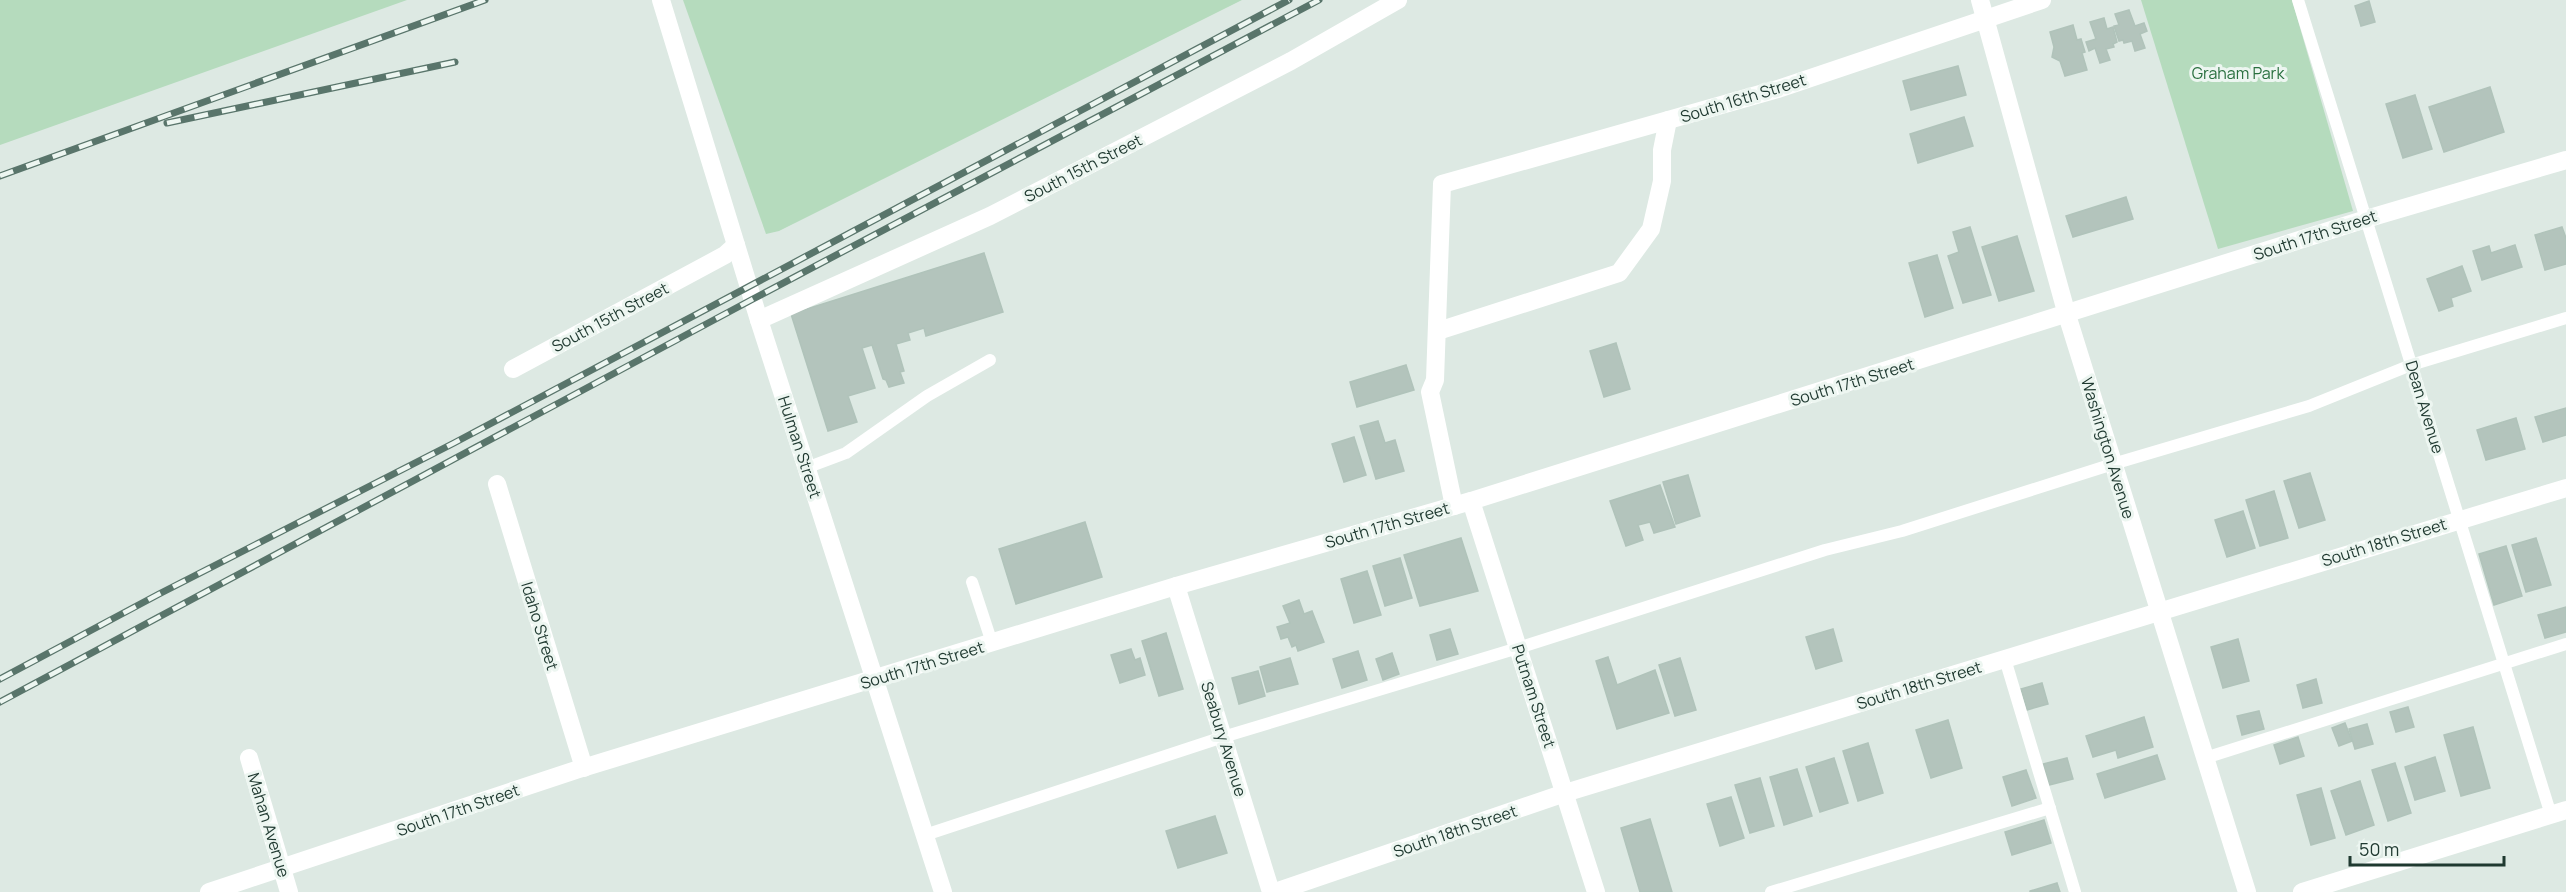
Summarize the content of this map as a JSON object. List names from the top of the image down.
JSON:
{
  "streets": {
    "street": [
      "South 16th Street",
      "South 15th Street",
      "South 17th Street",
      "Hulman Street",
      "Washington Avenue",
      "South 18th Street",
      "Idaho Street",
      "Putnam Street",
      "Seabury Avenue",
      "Mahan Avenue"
    ],
    "lane": ["Dean Avenue"]
  },
  "crossings": [
    ["South 16th Street", "Washington Avenue"],
    ["South 16th Street", "Putnam Street"],
    ["South 15th Street", "Hulman Street"],
    ["South 17th Street", "Dean Avenue"],
    ["South 17th Street", "Hulman Street"],
    ["South 17th Street", "Washington Avenue"],
    ["South 17th Street", "Idaho Street"],
    ["South 17th Street", "Putnam Street"],
    ["South 17th Street", "Seabury Avenue"],
    ["South 17th Street", "Mahan Avenue"],
    ["Dean Avenue", "South 18th Street"],
    ["Washington Avenue", "South 18th Street"],
    ["South 18th Street", "Putnam Street"],
    ["South 18th Street", "Seabury Avenue"]
  ],
  "parks": ["Graham Park"],
  "scale_bar": "50 m"
}
